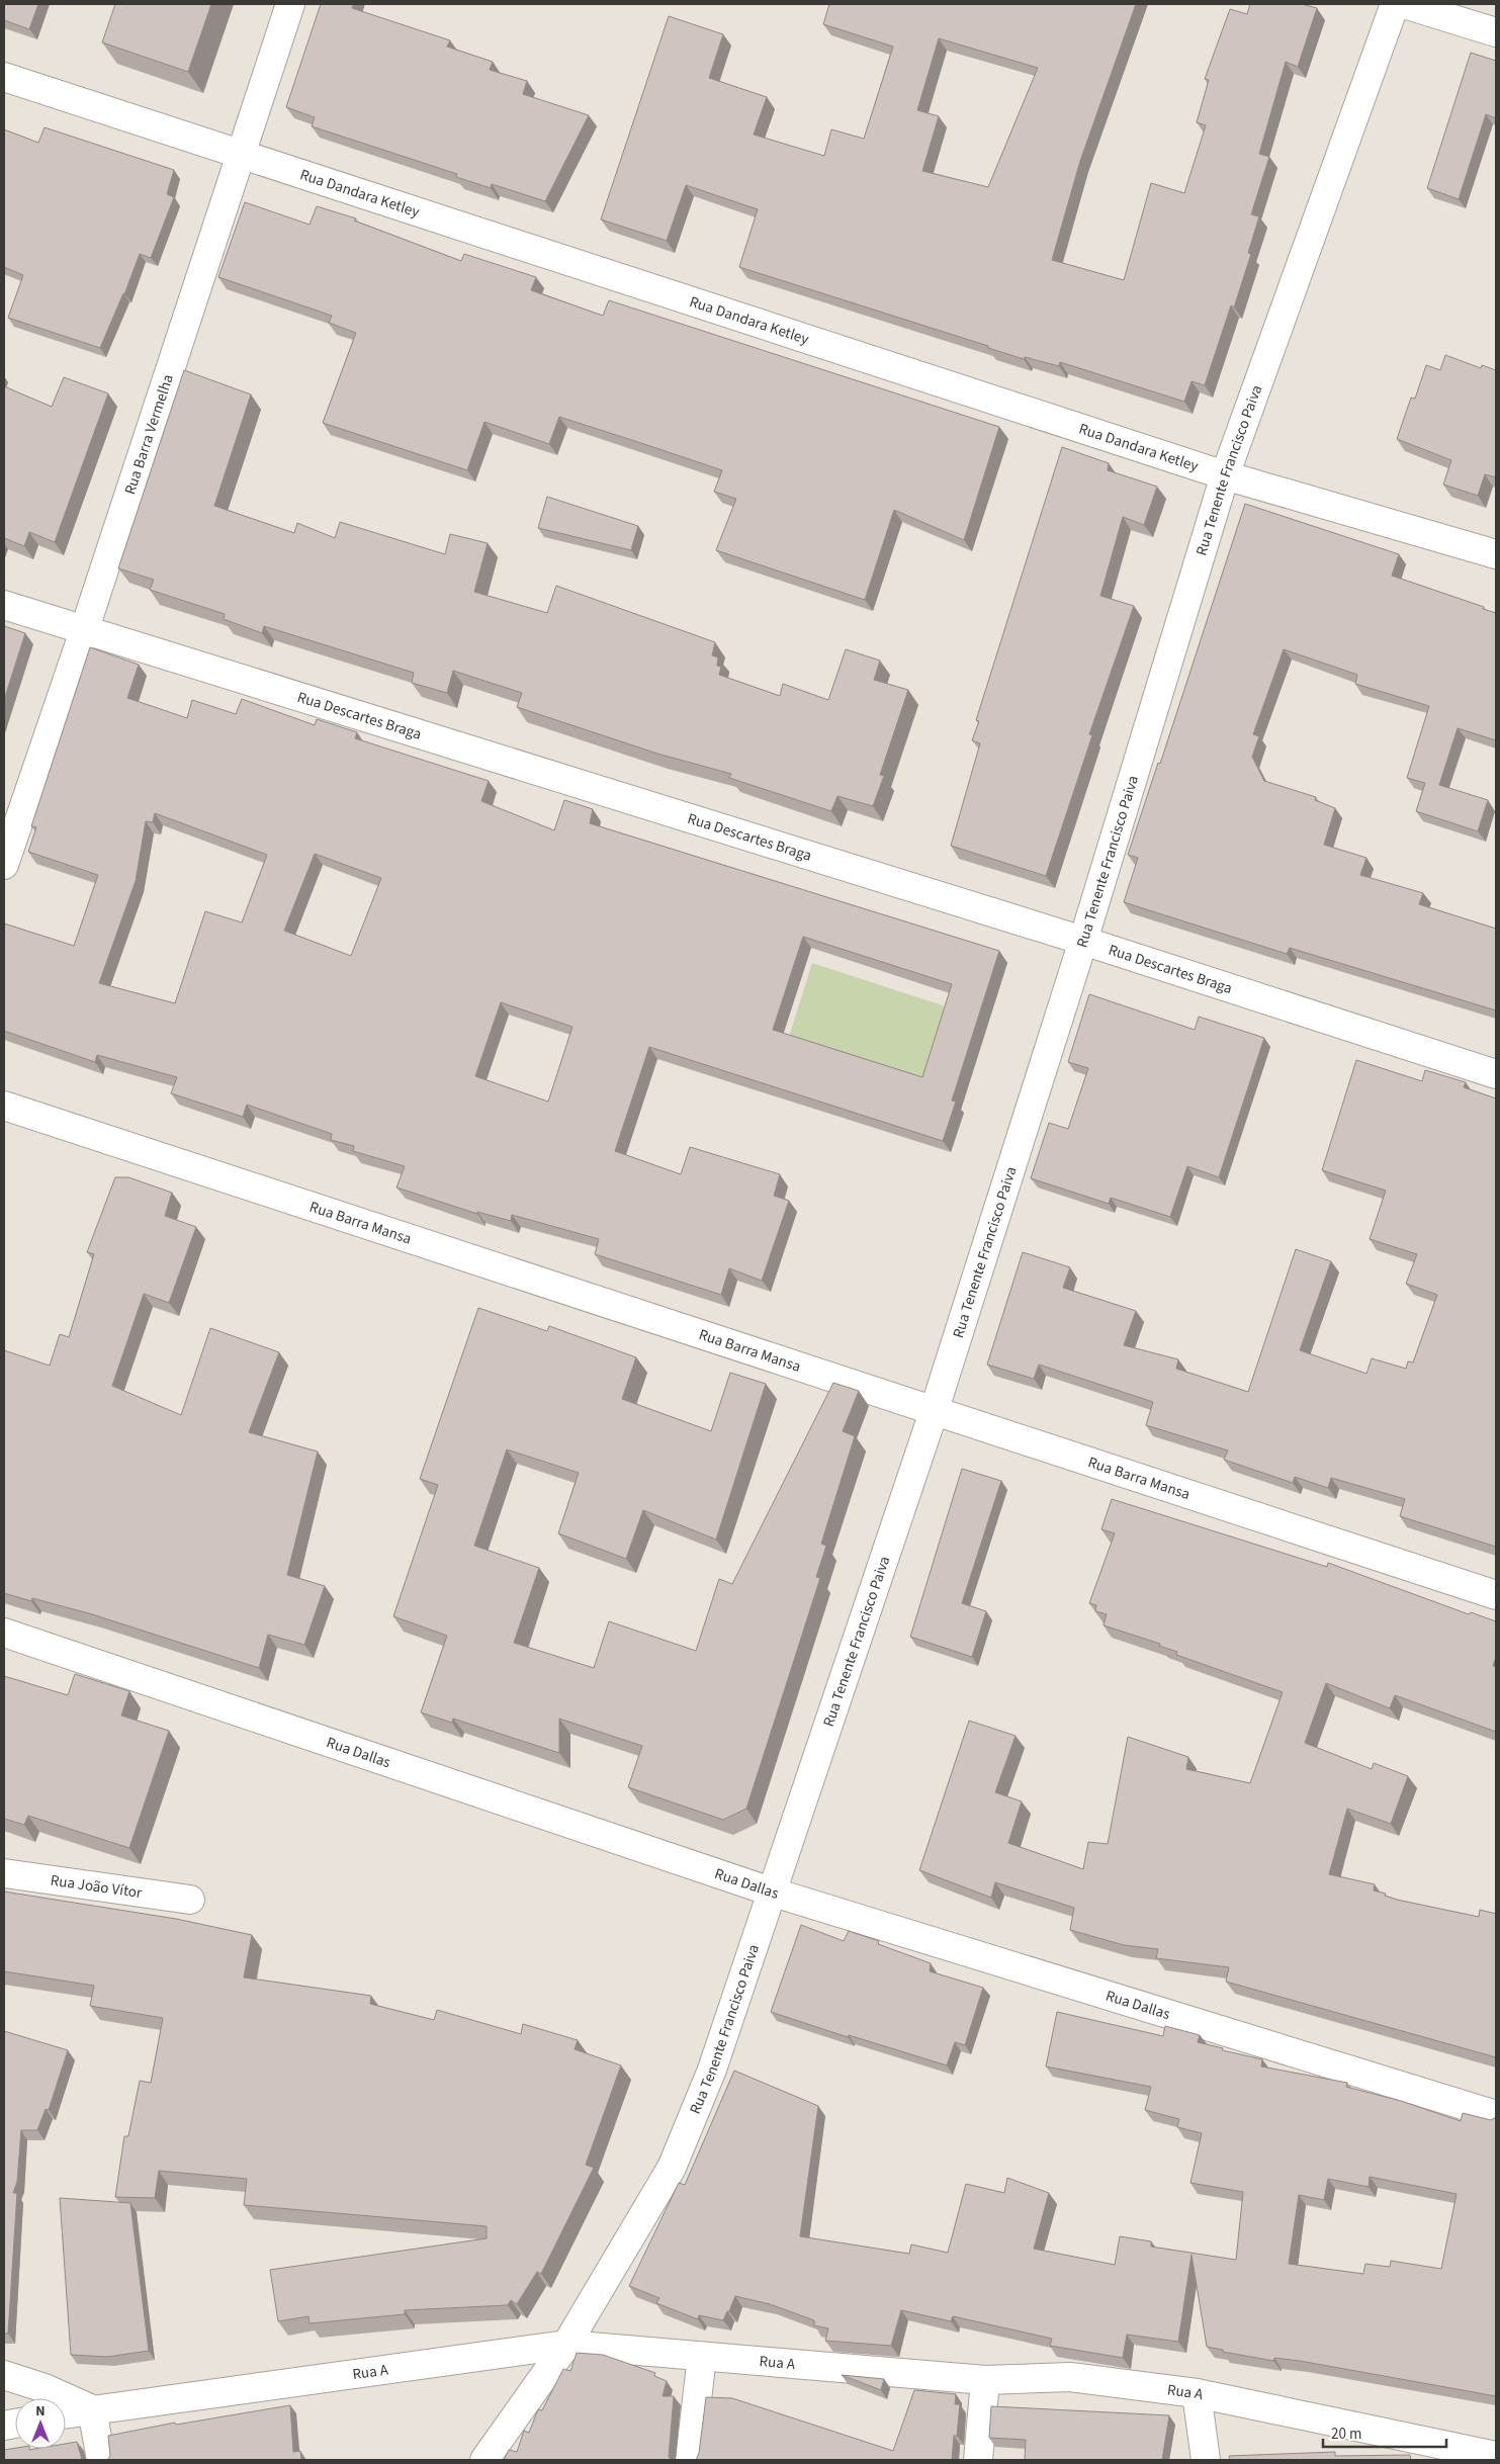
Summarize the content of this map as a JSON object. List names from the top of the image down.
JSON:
{
  "streets": {
    "street": [
      "Rua Dandara Ketley",
      "Rua Barra Vermelha",
      "Rua Tenente Francisco Paiva",
      "Rua Descartes Braga",
      "Rua Barra Mansa",
      "Rua Dallas",
      "Rua João Vítor",
      "Rua A"
    ]
  },
  "crossings": [
    ["Rua Dandara Ketley", "Rua Barra Vermelha"],
    ["Rua Dandara Ketley", "Rua Tenente Francisco Paiva"],
    ["Rua Barra Vermelha", "Rua Descartes Braga"],
    ["Rua Tenente Francisco Paiva", "Rua Descartes Braga"],
    ["Rua Tenente Francisco Paiva", "Rua Barra Mansa"],
    ["Rua Tenente Francisco Paiva", "Rua Dallas"],
    ["Rua Tenente Francisco Paiva", "Rua A"]
  ],
  "scale_bar": "20 m",
  "north": "top"
}
